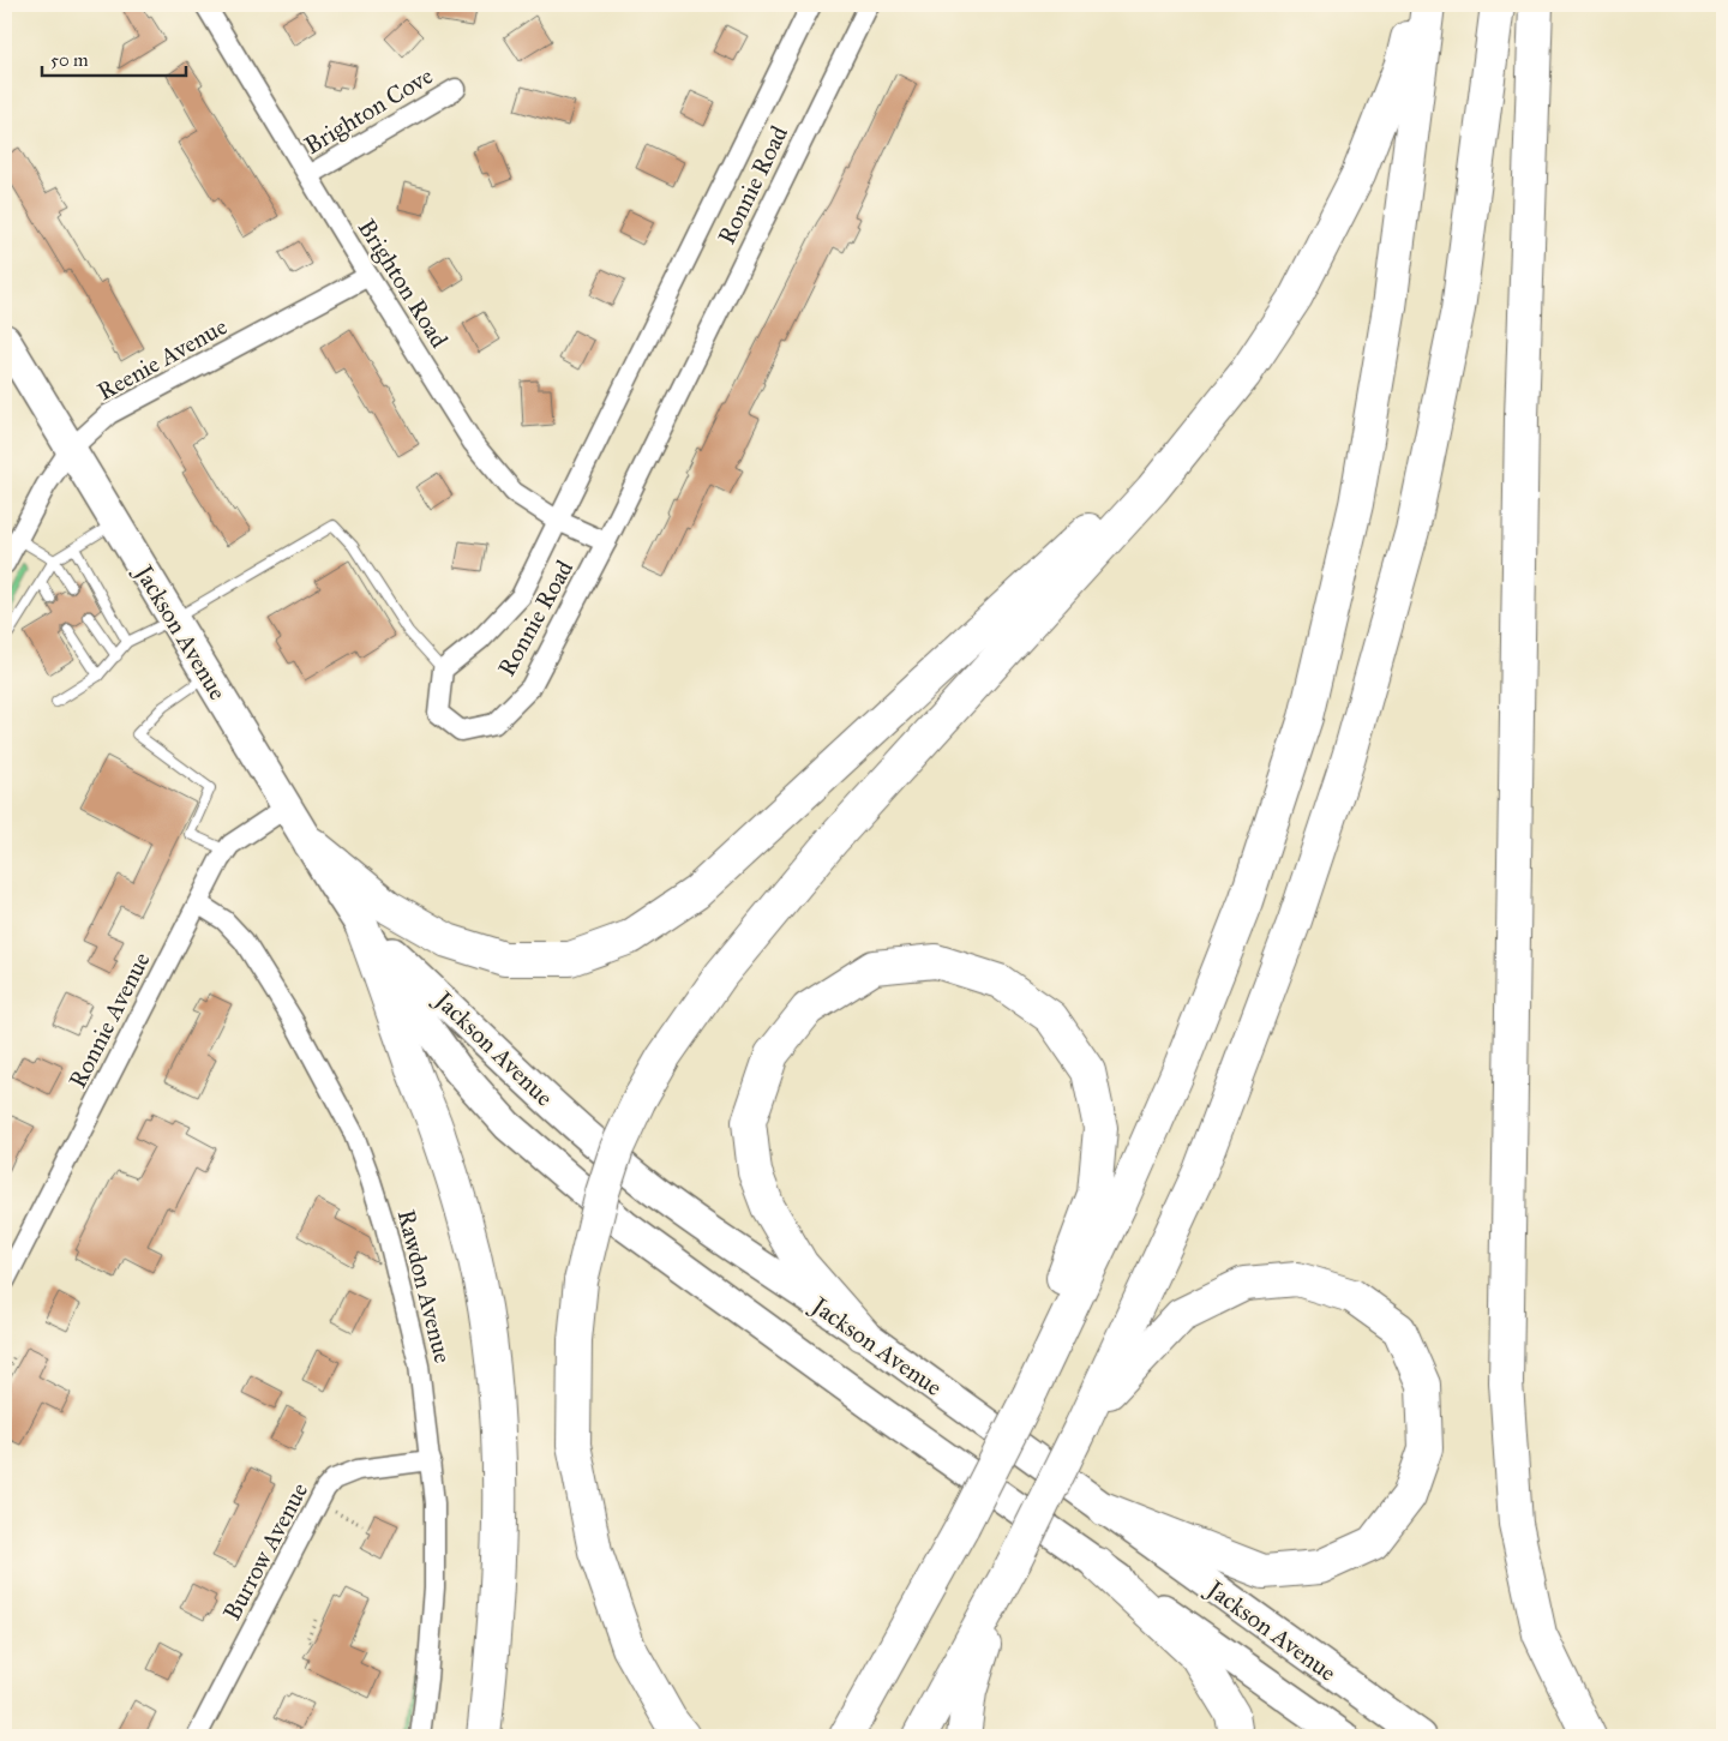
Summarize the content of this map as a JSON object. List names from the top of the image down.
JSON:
{
  "streets": {
    "main road": ["Jackson Avenue"],
    "street": [
      "Brighton Cove",
      "Ronnie Road",
      "Brighton Road",
      "Reenie Avenue",
      "Ronnie Avenue",
      "Rawdon Avenue",
      "Burrow Avenue"
    ]
  },
  "crossings": [
    ["Brighton Cove", "Brighton Road"],
    ["Ronnie Road", "Brighton Road"],
    ["Brighton Road", "Reenie Avenue"],
    ["Reenie Avenue", "Jackson Avenue"],
    ["Jackson Avenue", "Ronnie Avenue"],
    ["Ronnie Avenue", "Rawdon Avenue"],
    ["Rawdon Avenue", "Burrow Avenue"]
  ],
  "scale_bar": "50 m"
}
